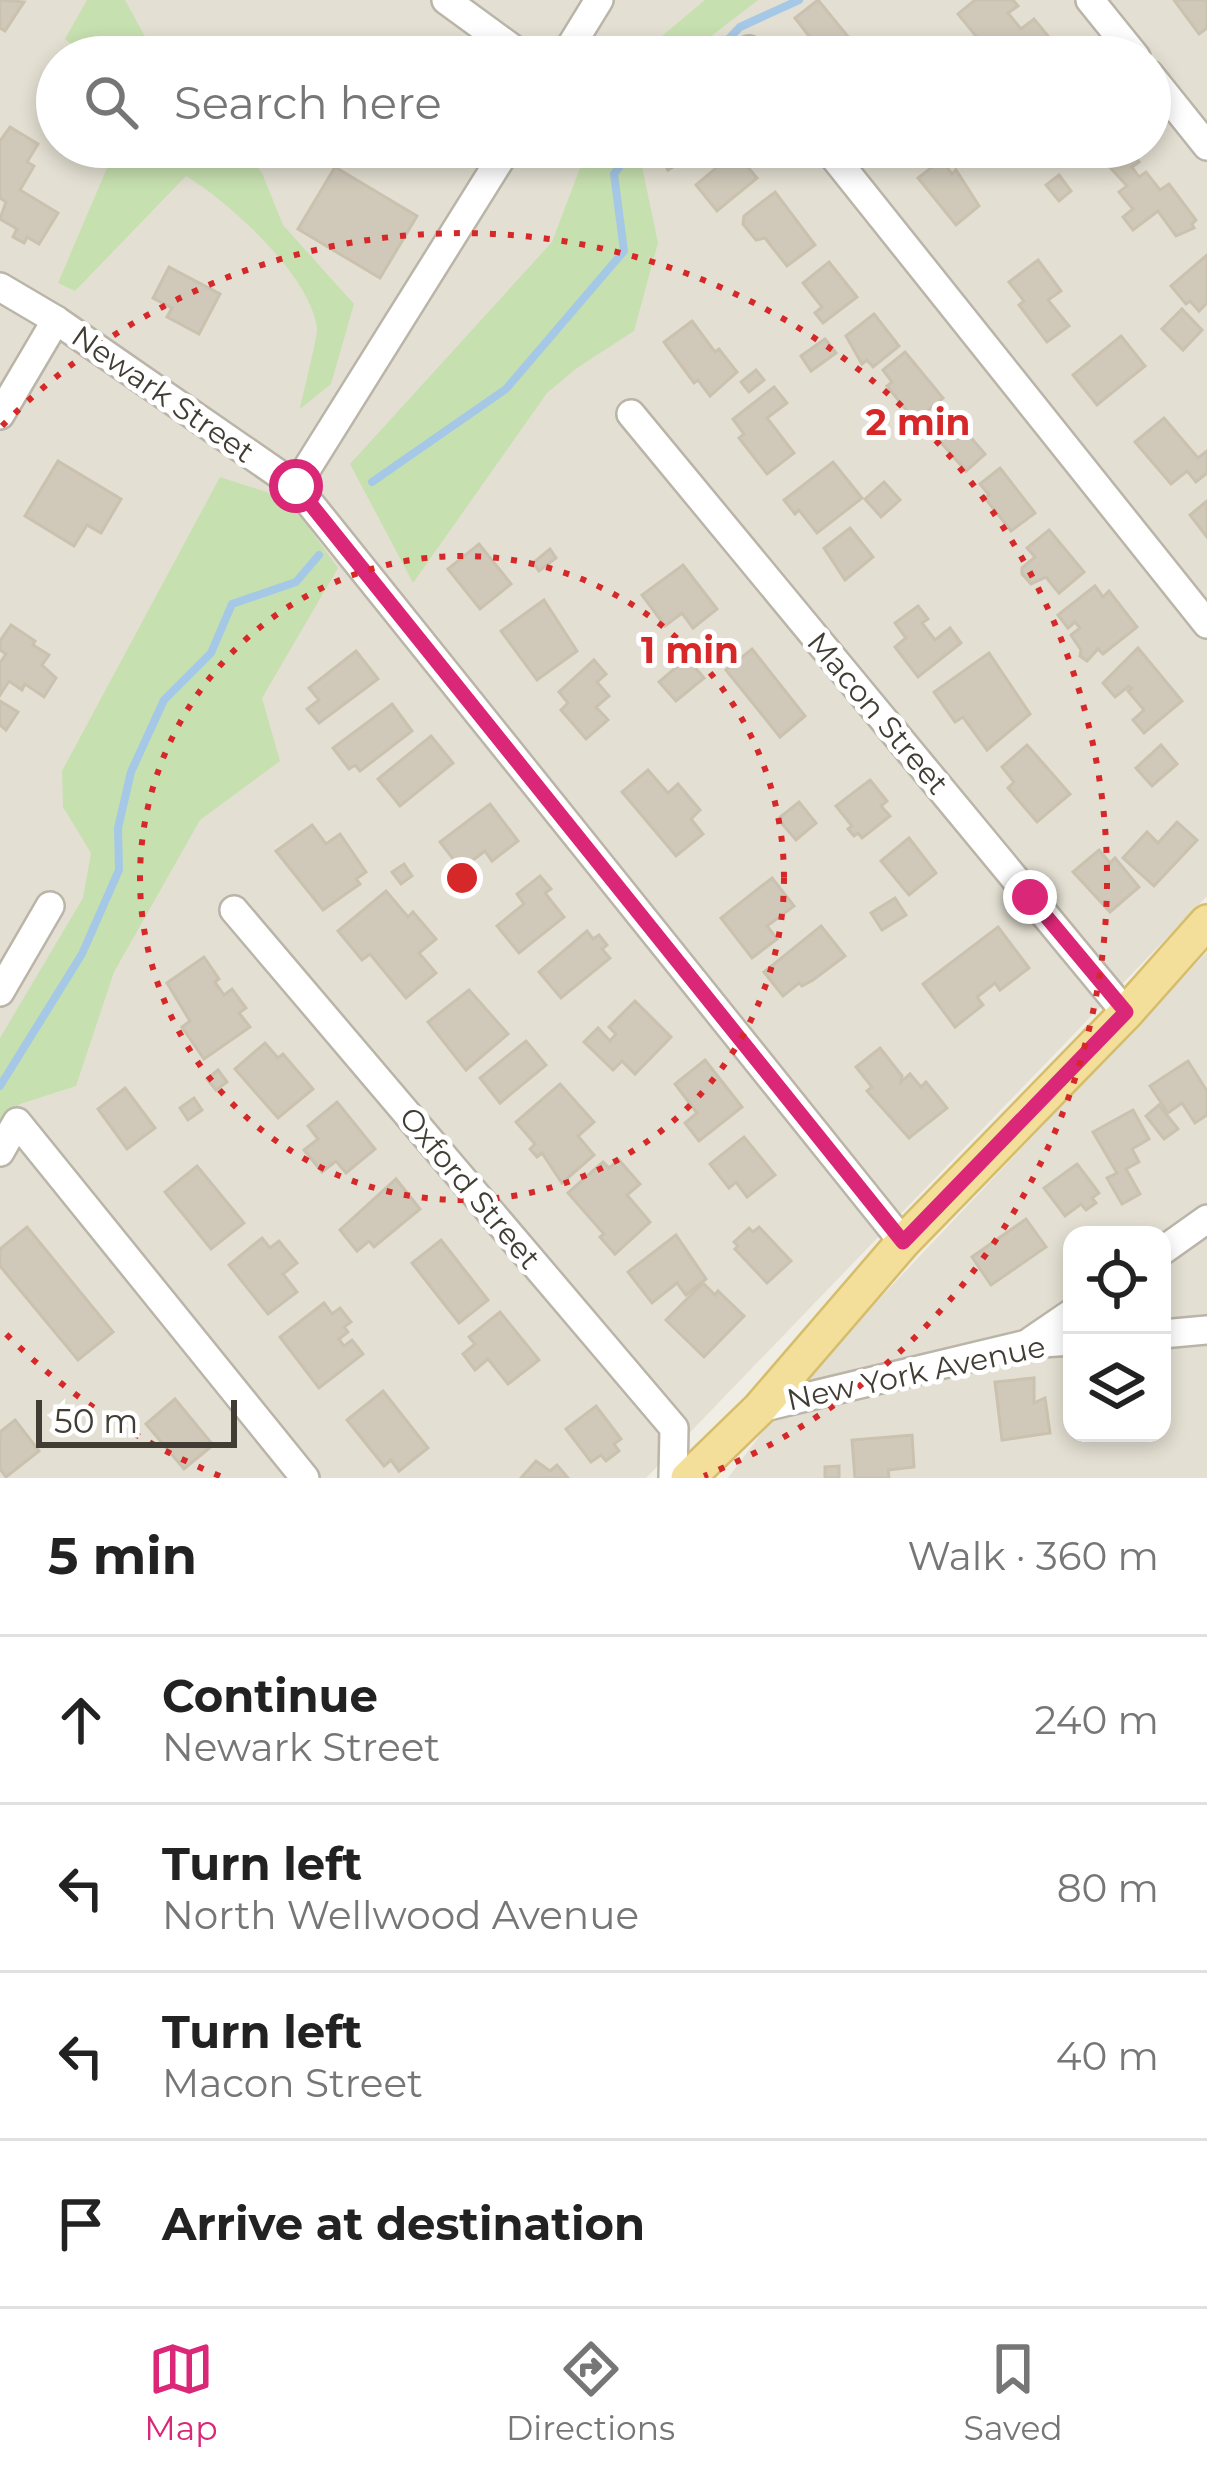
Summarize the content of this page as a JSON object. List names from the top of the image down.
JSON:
{
  "streets": {
    "street": [
      "Newark Street",
      "Macon Street",
      "Oxford Street",
      "New York Avenue"
    ]
  },
  "scale_bar": "50 m",
  "page": {
    "search": "Search here",
    "scale": "50 m",
    "heading": ["5 min", "Walk · 360 m"],
    "list": [
      ["Continue", "Newark Street", "240 m"],
      ["Turn left", "North Wellwood Avenue", "80 m"],
      ["Turn left", "Macon Street", "40 m"],
      "Arrive at destination"
    ],
    "nav": ["Map", "Directions", "Saved"]
  },
  "rings": ["2 min", "1 min"]
}
